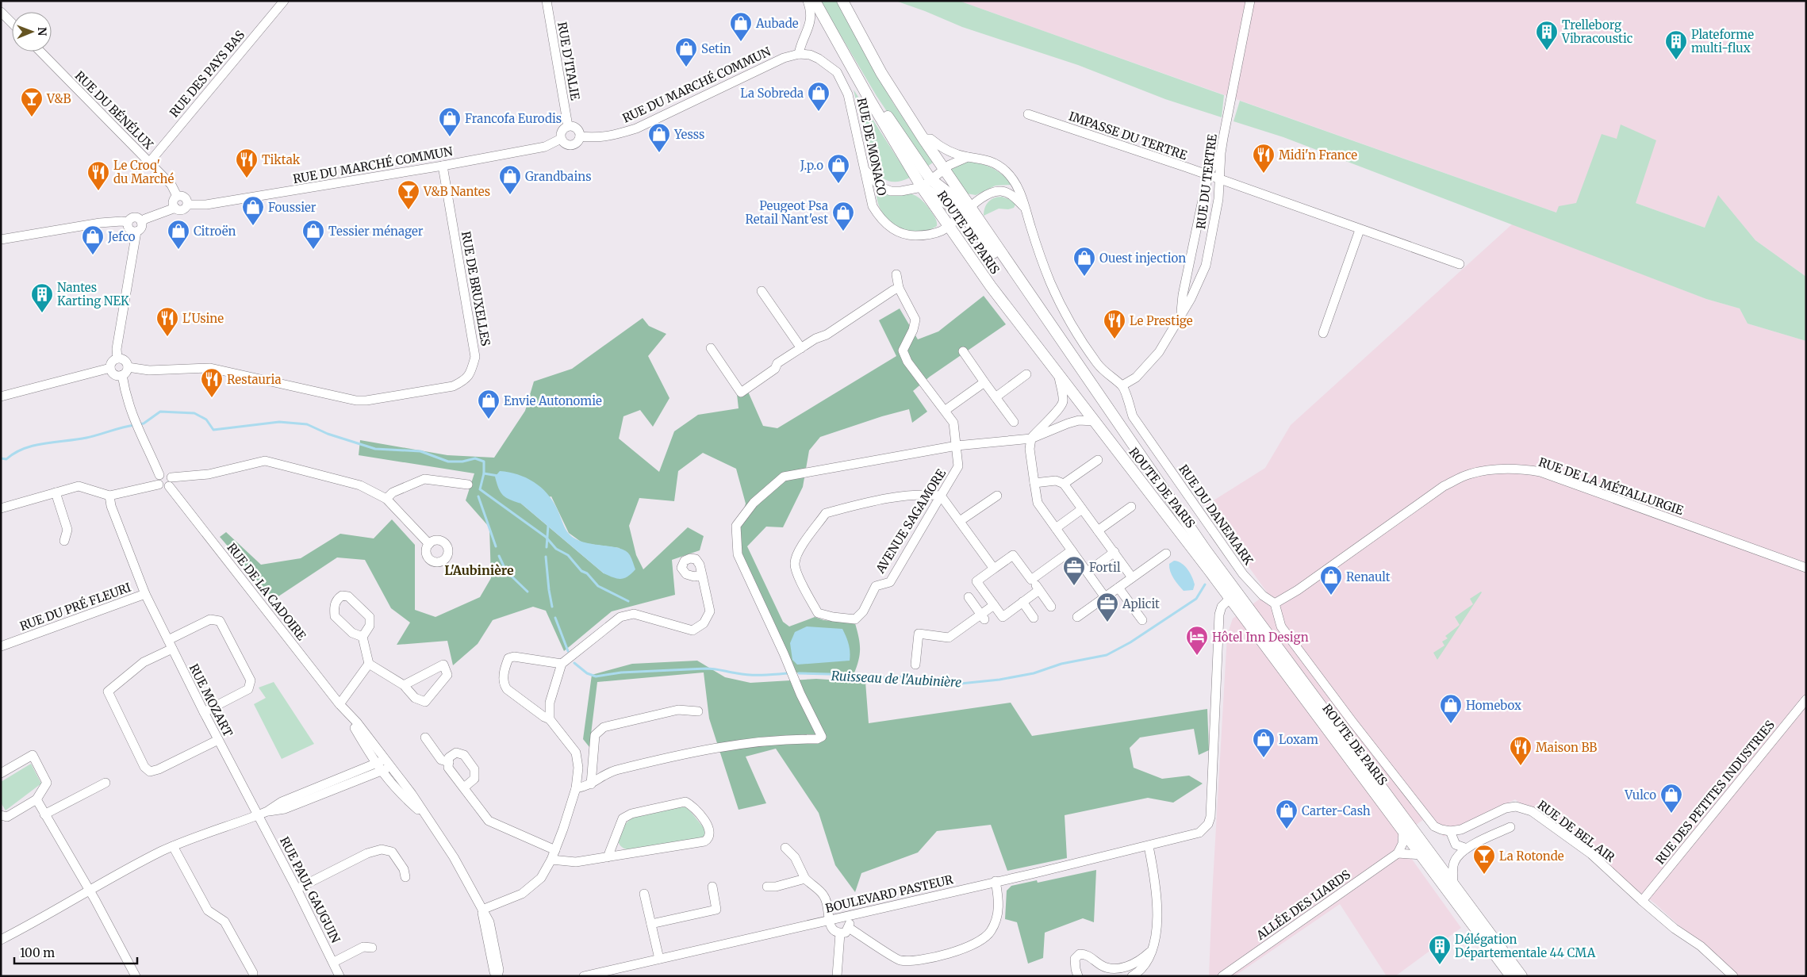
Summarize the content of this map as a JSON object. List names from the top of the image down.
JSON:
{
  "streets": {
    "main road": ["ROUTE DE PARIS"],
    "street": [
      "RUE D'ITALIE",
      "RUE DES PAYS BAS",
      "RUE DU MARCHÉ COMMUN",
      "RUE DU BÉNÉLUX",
      "IMPASSE DU TERTRE",
      "RUE DE MONACO",
      "RUE DU TERTRE",
      "RUE DE BRUXELLES",
      "RUE DE LA MÉTALLURGIE",
      "RUE DU DANEMARK",
      "AVENUE SAGAMORE",
      "RUE DE LA CADOIRE",
      "RUE DU PRÉ FLEURI",
      "RUE MOZART",
      "RUE DES PETITES INDUSTRIES",
      "RUE DE BEL AIR",
      "RUE PAUL GAUGUIN",
      "BOULEVARD PASTEUR",
      "ALLÉE DES LIARDS"
    ]
  },
  "crossings": [
    ["RUE D'ITALIE", "RUE DU MARCHÉ COMMUN"],
    ["RUE DES PAYS BAS", "RUE DU BÉNÉLUX"],
    ["RUE DU MARCHÉ COMMUN", "RUE DU BÉNÉLUX"],
    ["RUE DU MARCHÉ COMMUN", "RUE DE MONACO"],
    ["RUE DU MARCHÉ COMMUN", "RUE DE BRUXELLES"],
    ["IMPASSE DU TERTRE", "RUE DU TERTRE"],
    ["RUE DE MONACO", "ROUTE DE PARIS"],
    ["RUE DU TERTRE", "RUE DU DANEMARK"],
    ["ROUTE DE PARIS", "BOULEVARD PASTEUR"],
    ["RUE DE LA MÉTALLURGIE", "RUE DU DANEMARK"],
    ["RUE DU PRÉ FLEURI", "RUE MOZART"],
    ["RUE MOZART", "RUE PAUL GAUGUIN"],
    ["RUE DES PETITES INDUSTRIES", "RUE DE BEL AIR"]
  ],
  "districts": ["L'Aubinière"],
  "water": ["Ruisseau de l'Aubinière"],
  "places": {
    "shop": [
      "Aubade",
      "Setin",
      "La Sobreda",
      "Francofa Eurodis",
      "Yesss",
      "J.p.o",
      "Grandbains",
      "Foussier",
      "Peugeot Psa Retail Nant'est",
      "Citroën",
      "Tessier ménager",
      "Jefco",
      "Ouest injection",
      "Envie Autonomie",
      "Renault",
      "Homebox",
      "Loxam",
      "Vulco",
      "Carter-Cash"
    ],
    "building": [
      "Trelleborg Vibracoustic",
      "Plateforme multi-flux",
      "Nantes Karting NEK",
      "Délégation Départementale 44 CMA"
    ],
    "bar": ["V&B", "V&B Nantes", "La Rotonde"],
    "restaurant": [
      "Midi'n France",
      "Tiktak",
      "Le Croq' du Marché",
      "L'Usine",
      "Le Prestige",
      "Restauria",
      "Maison BB"
    ],
    "office": ["Fortil", "Aplicit"],
    "hotel": ["Hôtel Inn Design"]
  },
  "scale_bar": "100 m",
  "north": "right"
}
